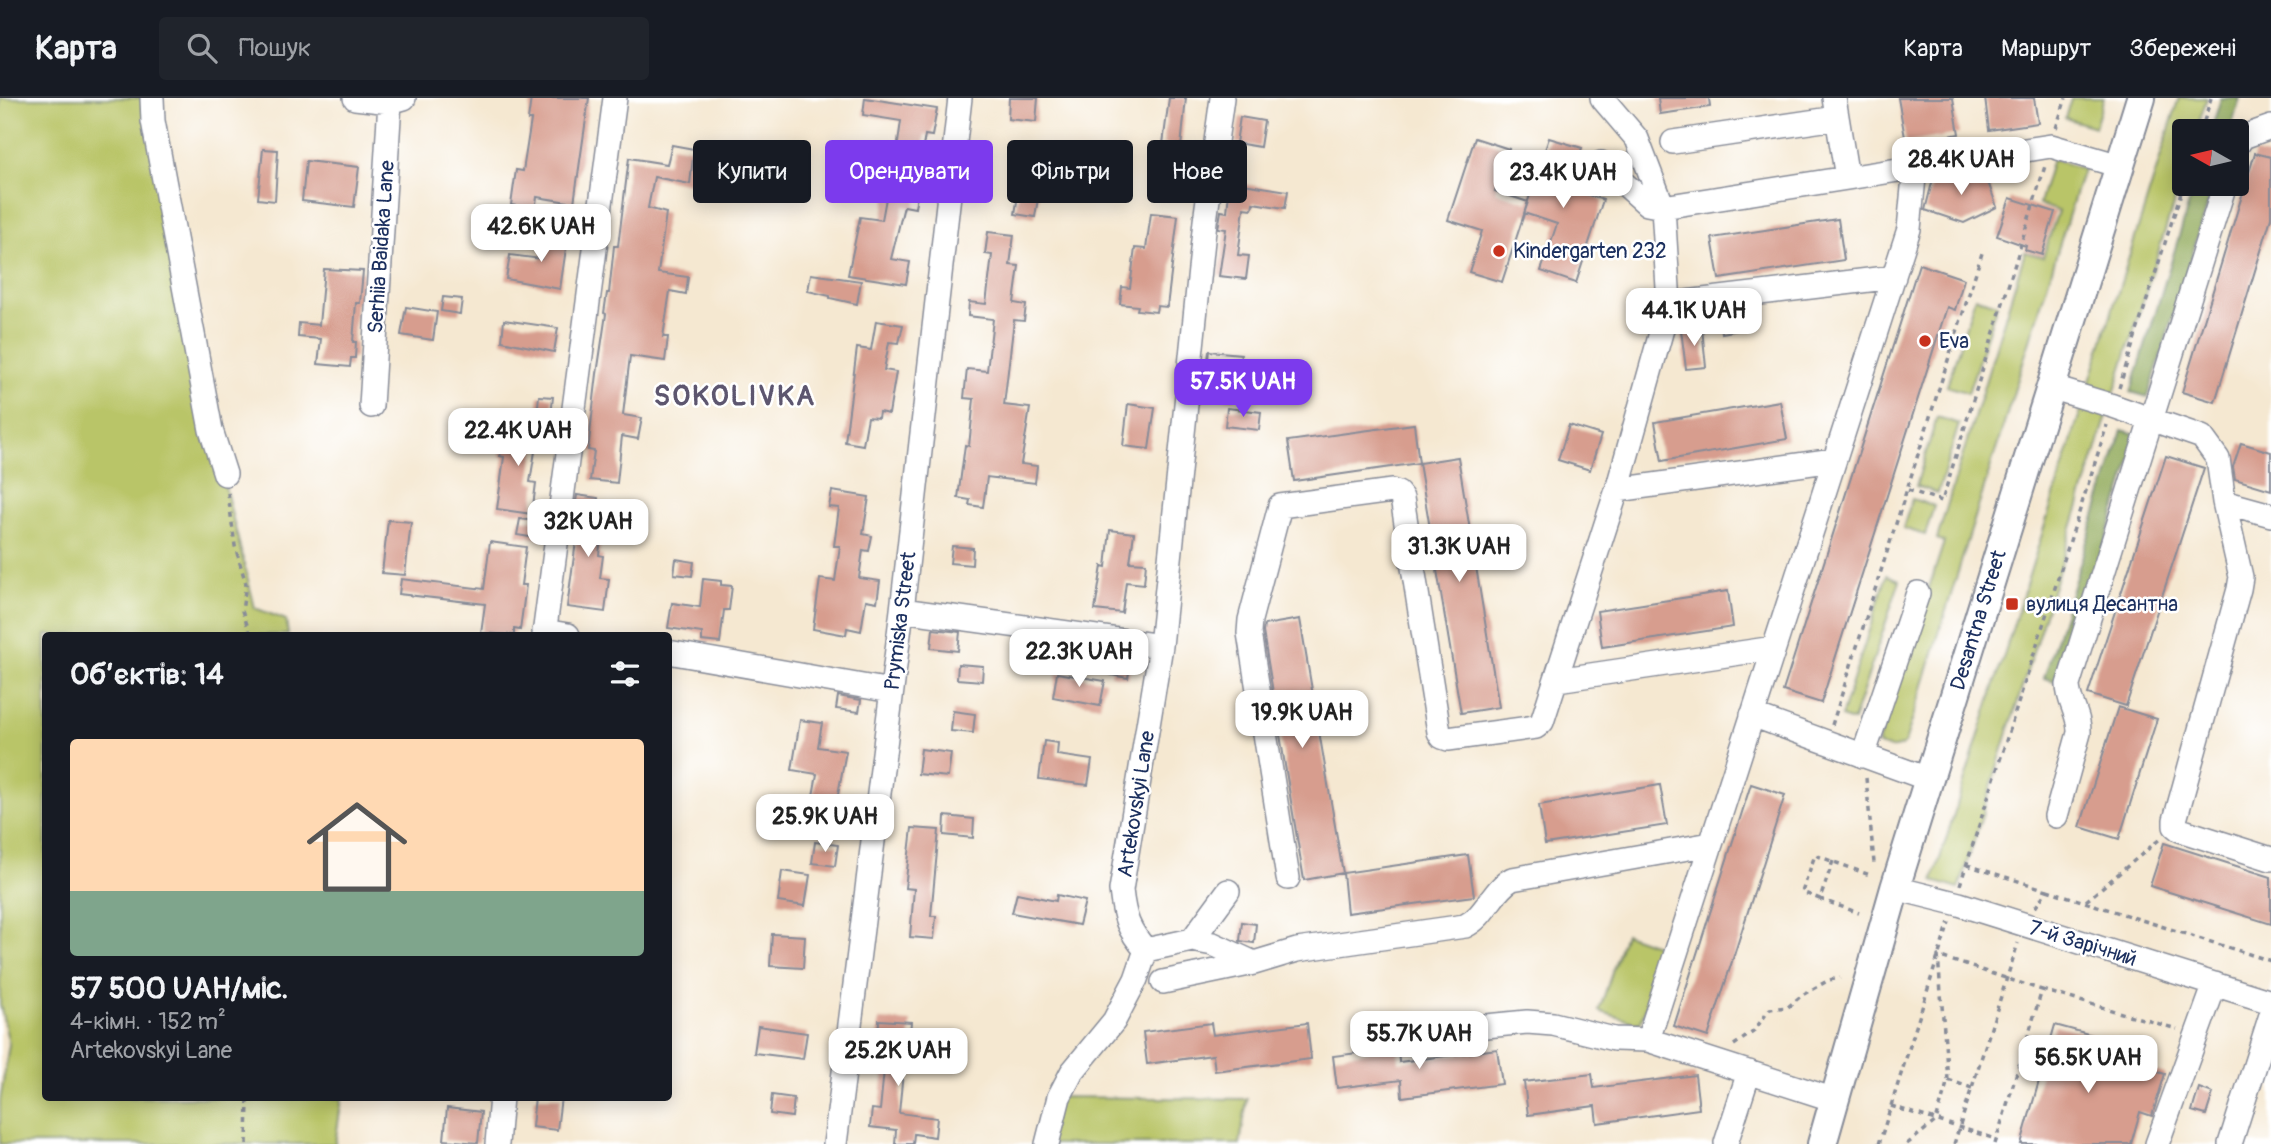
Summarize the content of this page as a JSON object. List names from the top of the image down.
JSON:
{
  "streets": {
    "main road": ["Desantna Street"],
    "street": [
      "Serhiia Baidaka Lane",
      "Prymiska Street",
      "Artekovskyi Lane",
      "7-й Зарічний"
    ]
  },
  "crossings": [
    ["Desantna Street", "7-й Зарічний"]
  ],
  "districts": ["SOKOLIVKA"],
  "places": {
    "other": ["Kindergarten 232", "Eva"],
    "transit": ["вулиця Десантна"]
  },
  "north": "left",
  "page": {
    "header": "Карта",
    "search": "Пошук",
    "nav": ["Карта", "Маршрут", "Збережені"],
    "price": [
      "28.4K UAH",
      "23.4K UAH",
      "42.6K UAH",
      "44.1K UAH",
      "57.5K UAH",
      "22.4K UAH",
      "32K UAH",
      "31.3K UAH",
      "22.3K UAH",
      "19.9K UAH",
      "25.9K UAH",
      "55.7K UAH",
      "25.2K UAH",
      "56.5K UAH"
    ],
    "chip": [
      "Купити",
      "Орендувати",
      "Фільтри",
      "Нове"
    ],
    "heading": "Об’єктів: 14",
    "list": [
      {
        "name": "57 500 UAH/міс.",
        "note": "4-кімн. · 152 m² · Artekovskyi Lane"
      }
    ]
  }
}
